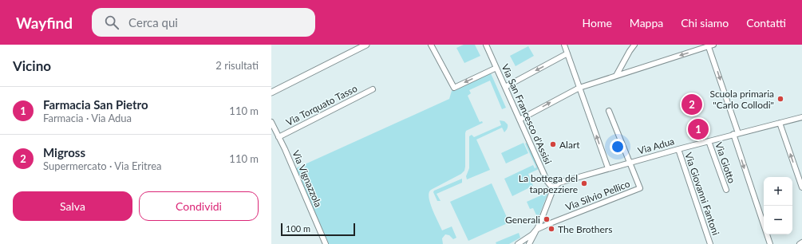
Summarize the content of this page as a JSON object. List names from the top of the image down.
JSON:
{
  "streets": {
    "street": [
      "Via Torquato Tasso",
      "Via San Francesco d'Assisi",
      "Via Adua",
      "Via Giotto",
      "Via Vignazzola",
      "Via Giovanni Fantoni",
      "Via Silvio Pellico"
    ]
  },
  "crossings": [
    ["Via Torquato Tasso", "Via Vignazzola"],
    ["Via San Francesco d'Assisi", "Via Adua"],
    ["Via Adua", "Via Giotto"],
    ["Via Adua", "Via Giovanni Fantoni"],
    ["Via Adua", "Via Silvio Pellico"]
  ],
  "places": [
    "Scuola primaria \"Carlo Collodi\"",
    "Alart",
    "La bottega del tappezziere",
    "Generali",
    "The Brothers"
  ],
  "scale_bar": "100 m",
  "page": {
    "header": "Wayfind",
    "search": "Cerca qui",
    "nav": [
      "Home",
      "Mappa",
      "Chi siamo",
      "Contatti"
    ],
    "heading": ["Vicino", "2 risultati"],
    "list": [
      {
        "mark": "1",
        "name": "Farmacia San Pietro",
        "note": "Farmacia · Via Adua",
        "value": "110 m"
      },
      {
        "mark": "2",
        "name": "Migross",
        "note": "Supermercato · Via Eritrea",
        "value": "110 m"
      }
    ],
    "pins": ["2", "1"],
    "map_buttons": ["+", "−"],
    "buttons": ["Salva", "Condividi"],
    "scale": "100 m"
  }
}
